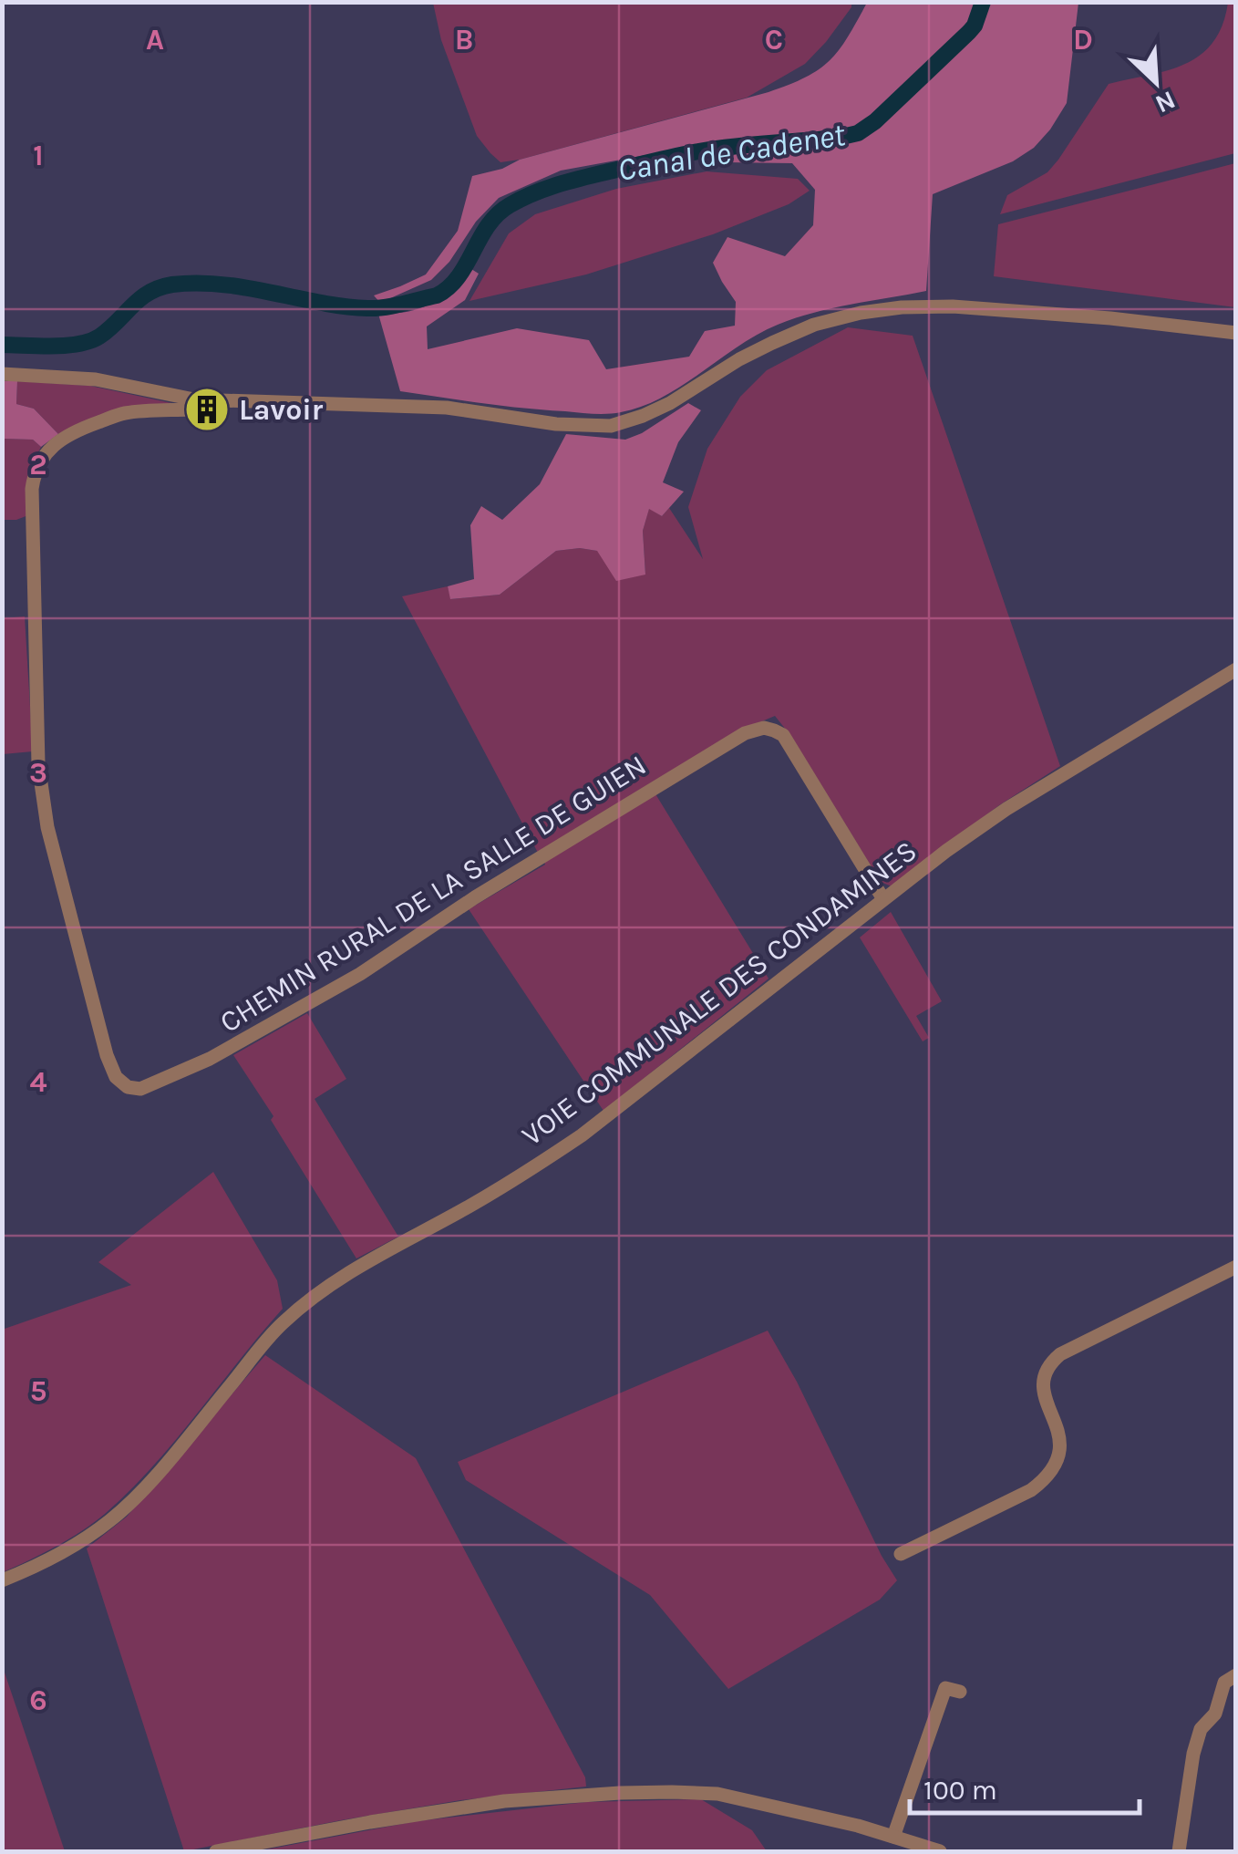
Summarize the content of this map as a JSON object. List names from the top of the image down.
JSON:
{
  "streets": {
    "street": ["CHEMIN RURAL DE LA SALLE DE GUIEN", "VOIE COMMUNALE DES CONDAMINES"]
  },
  "crossings": [
    ["CHEMIN RURAL DE LA SALLE DE GUIEN", "VOIE COMMUNALE DES CONDAMINES"]
  ],
  "water": ["Canal de Cadenet"],
  "places": {
    "building": ["Lavoir"]
  },
  "scale_bar": "100 m",
  "north": "bottom right",
  "grid": {
    "columns": [
      "A",
      "B",
      "C",
      "D"
    ],
    "rows": [
      "1",
      "2",
      "3",
      "4",
      "5",
      "6"
    ]
  }
}
